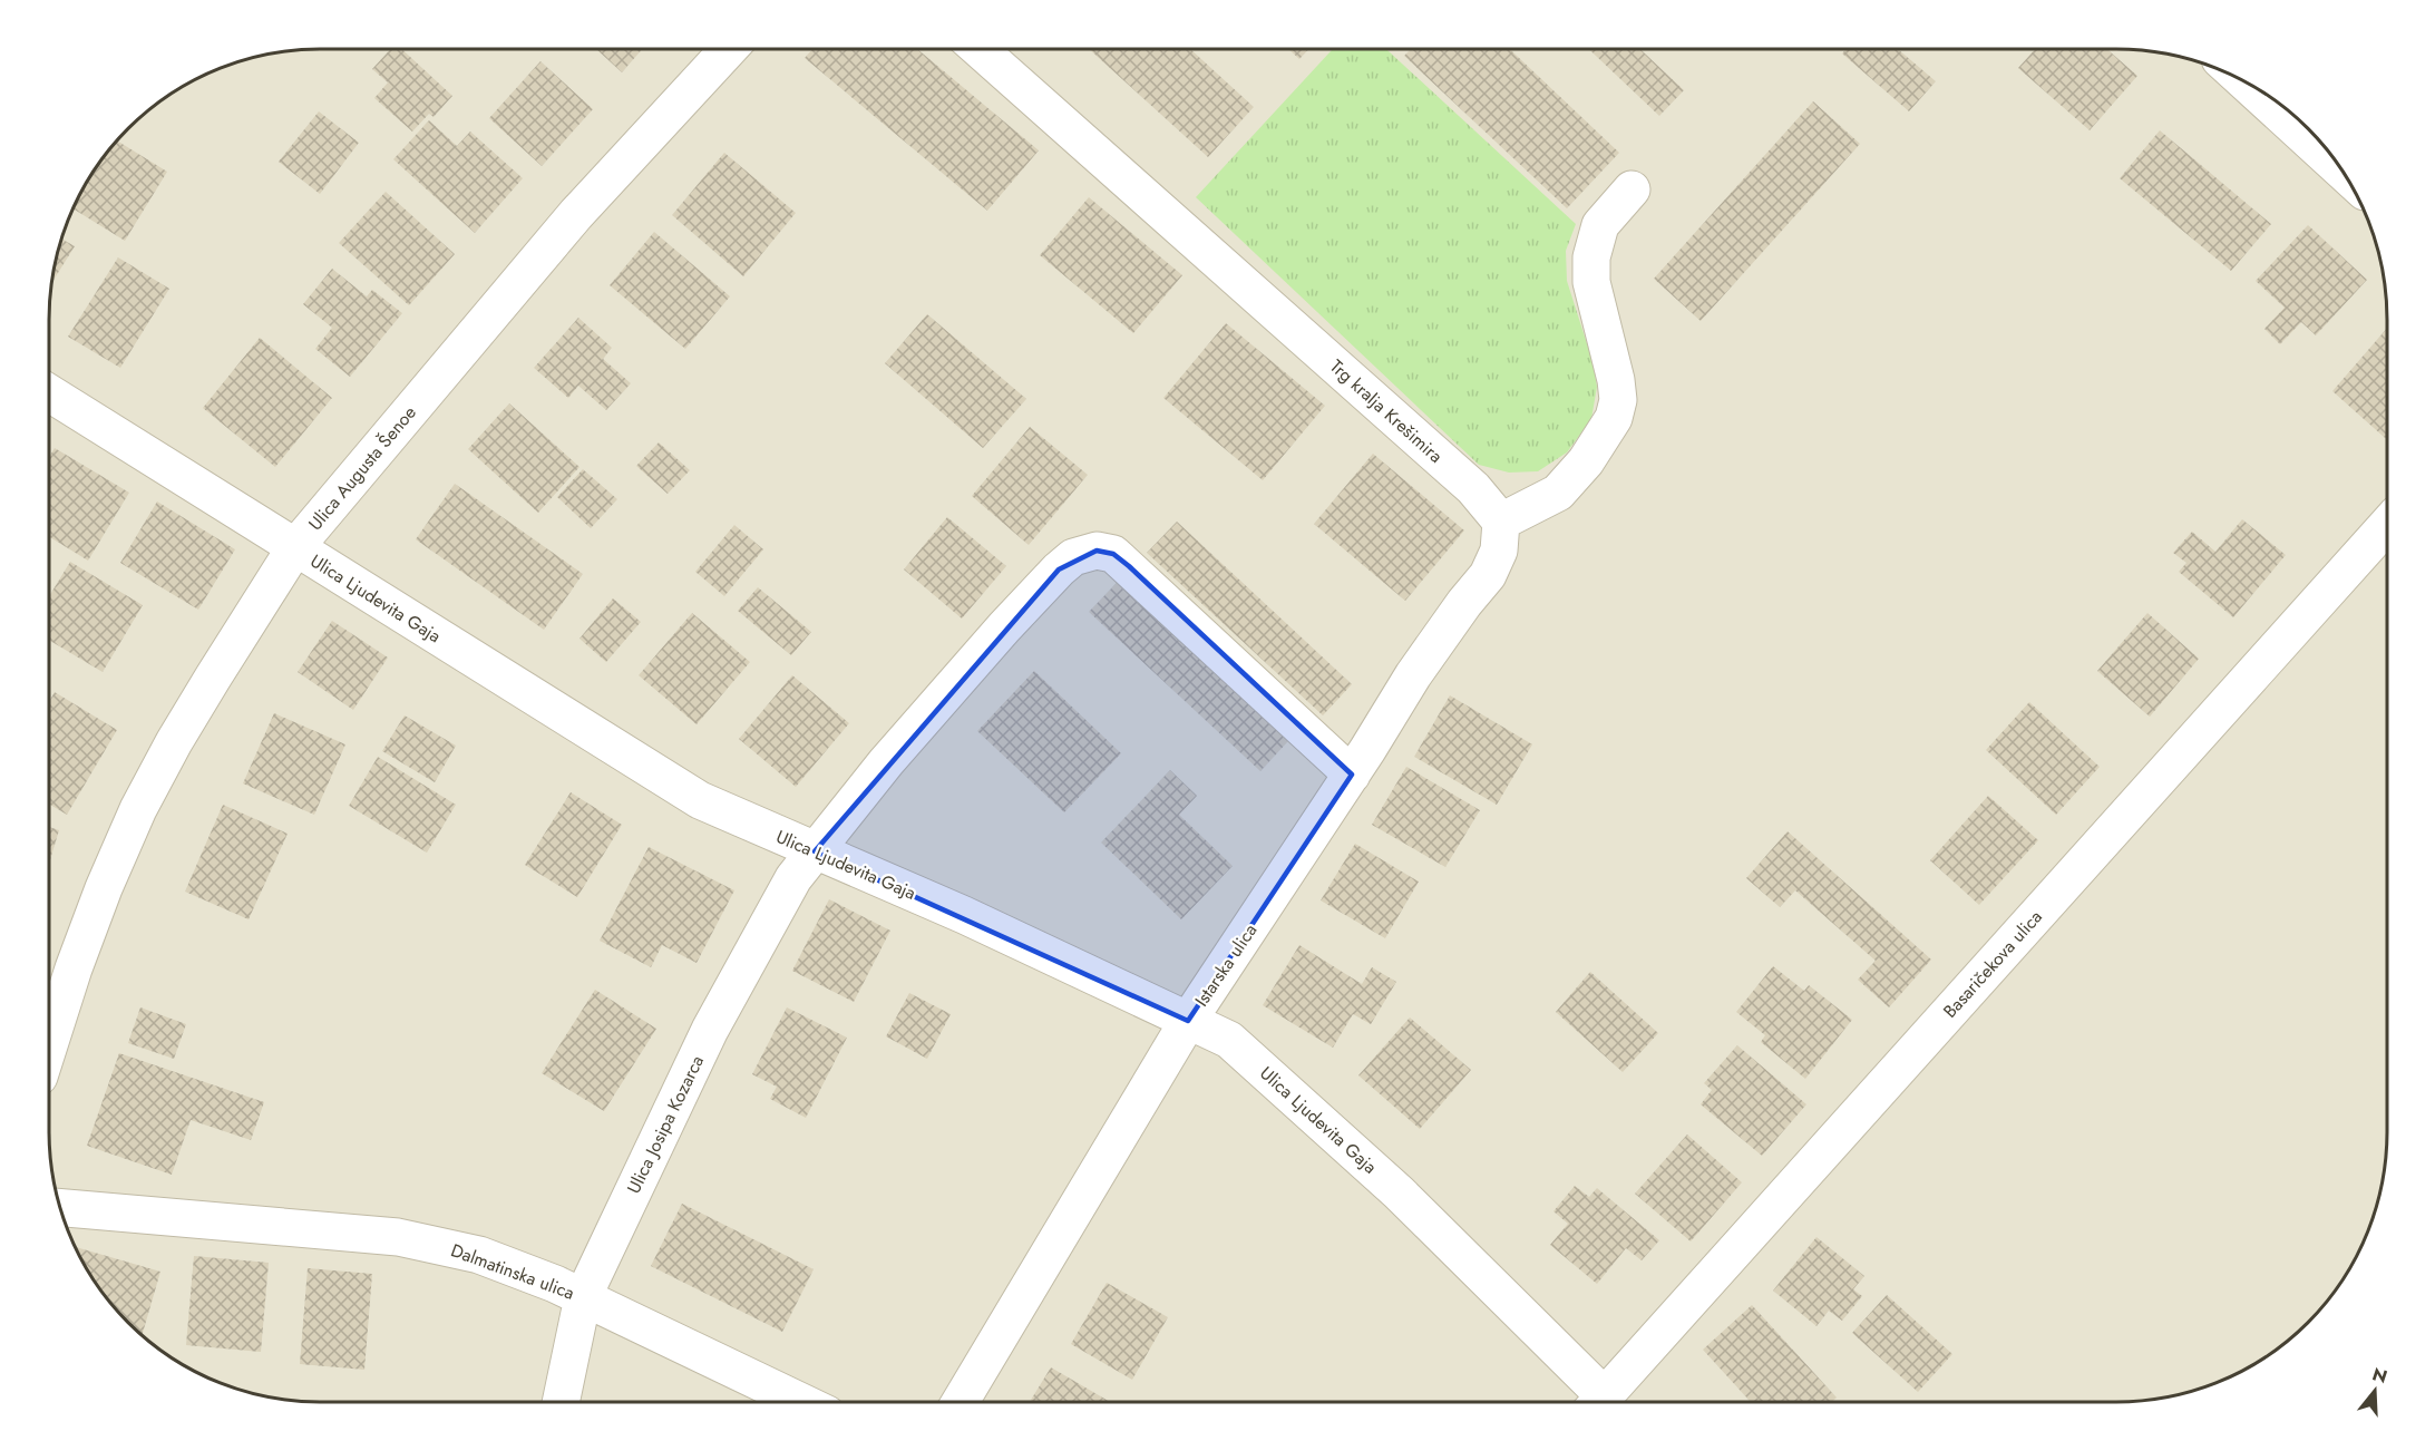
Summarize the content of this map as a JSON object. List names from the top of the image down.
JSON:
{
  "streets": {
    "street": [
      "Trg kralja Krešimira",
      "Ulica Augusta Šenoe",
      "Ulica Ljudevita Gaja",
      "Basaričekova ulica",
      "Istarska ulica",
      "Ulica Josipa Kozarca",
      "Dalmatinska ulica"
    ]
  },
  "crossings": [
    ["Trg kralja Krešimira", "Istarska ulica"],
    ["Ulica Augusta Šenoe", "Ulica Ljudevita Gaja"],
    ["Ulica Ljudevita Gaja", "Istarska ulica"],
    ["Ulica Ljudevita Gaja", "Ulica Josipa Kozarca"],
    ["Istarska ulica", "Ulica Josipa Kozarca"],
    ["Ulica Josipa Kozarca", "Dalmatinska ulica"]
  ],
  "north": "top"
}
